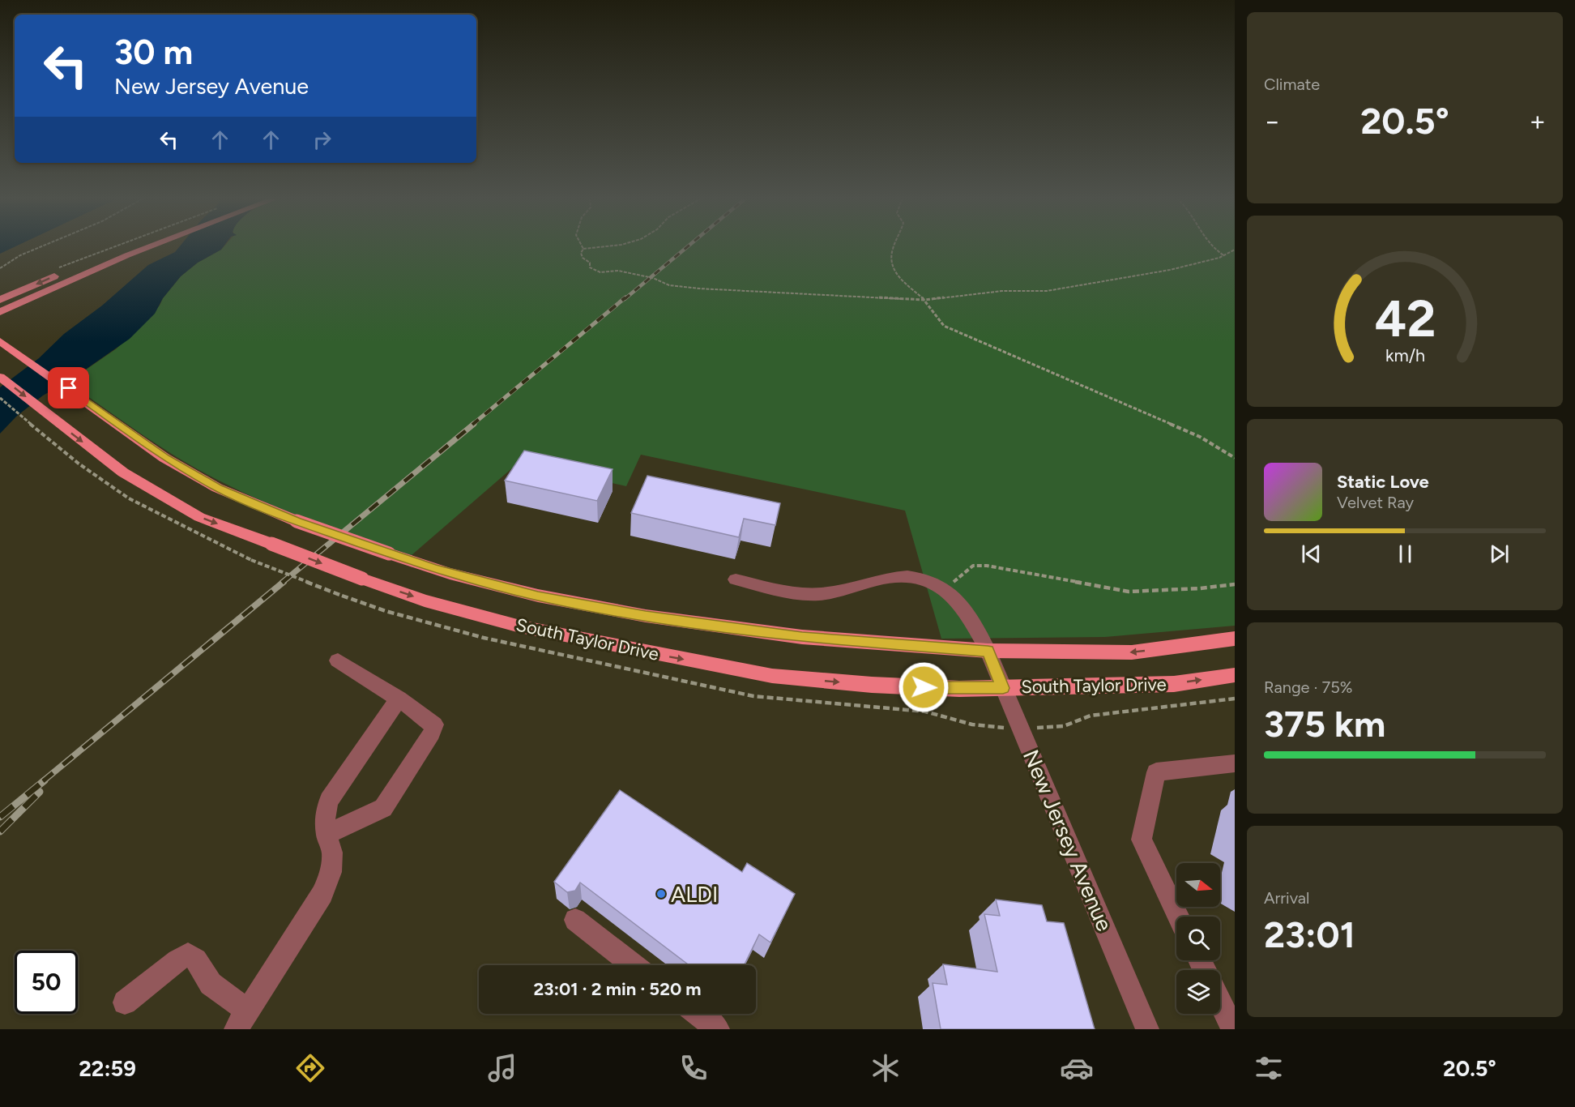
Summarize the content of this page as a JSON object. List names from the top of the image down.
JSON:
{
  "streets": {
    "main road": ["South Taylor Drive"],
    "street": ["New Jersey Avenue"]
  },
  "crossings": [
    ["South Taylor Drive", "New Jersey Avenue"]
  ],
  "places": ["ALDI"],
  "north": "right",
  "page": {
    "tile": [
      "Climate",
      ["Range · 75%", "375 km"],
      ["Arrival", "23:01"]
    ],
    "turn": ["30 m", "New Jersey Avenue"],
    "heat": ["−", "20.5°", "+"],
    "song": ["Static Love", "Velvet Ray"],
    "limit": "50",
    "trip": "23:01 · 2 min · 520 m",
    "tabs": ["22:59", "20.5°"],
    "gauge": ["42", "km/h"]
  }
}
